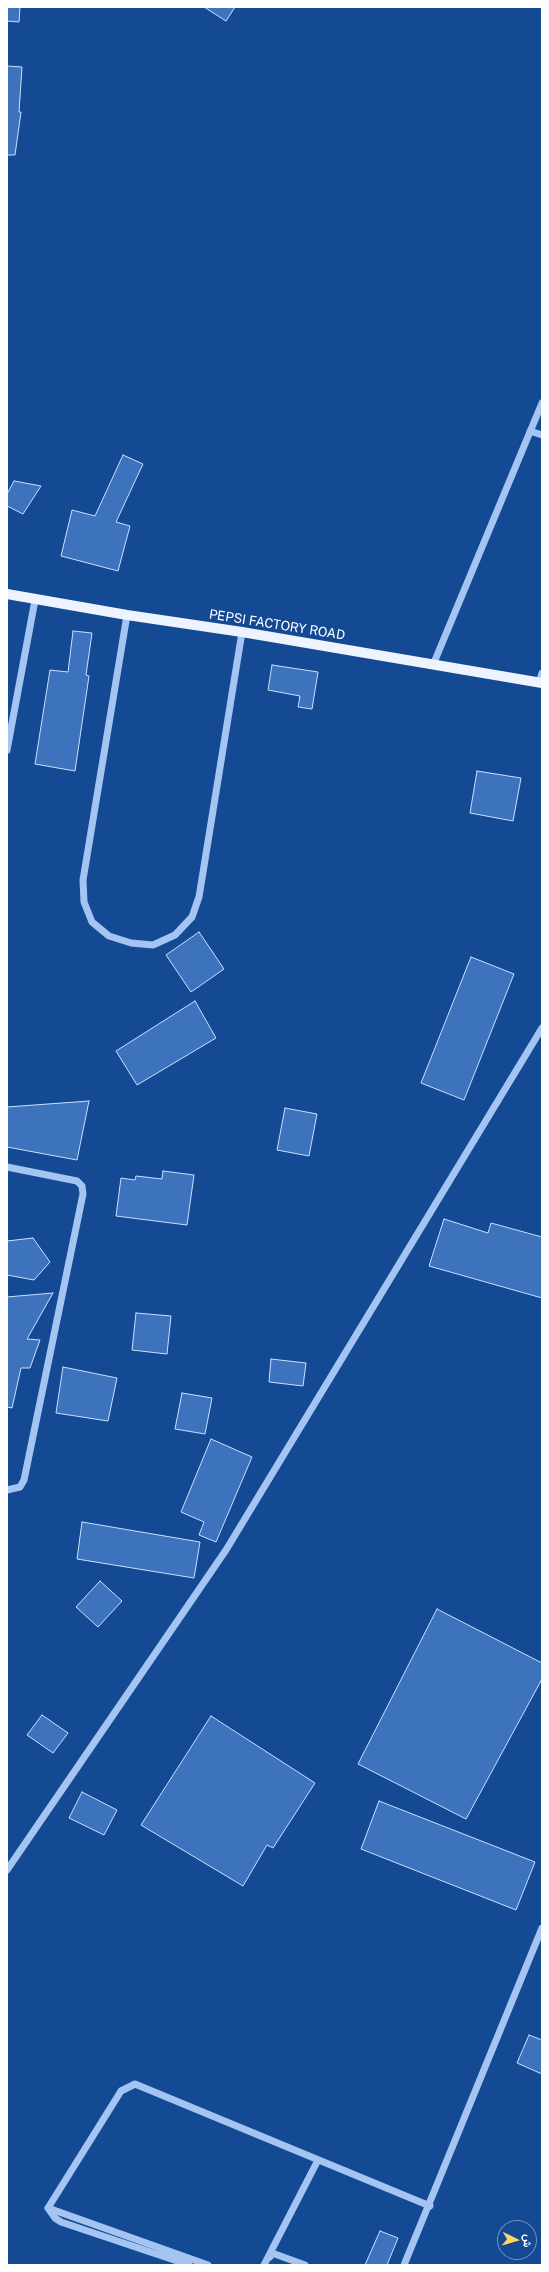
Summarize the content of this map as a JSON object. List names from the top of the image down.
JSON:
{
  "streets": {
    "main road": ["PEPSI FACTORY ROAD"]
  },
  "north": "right"
}
